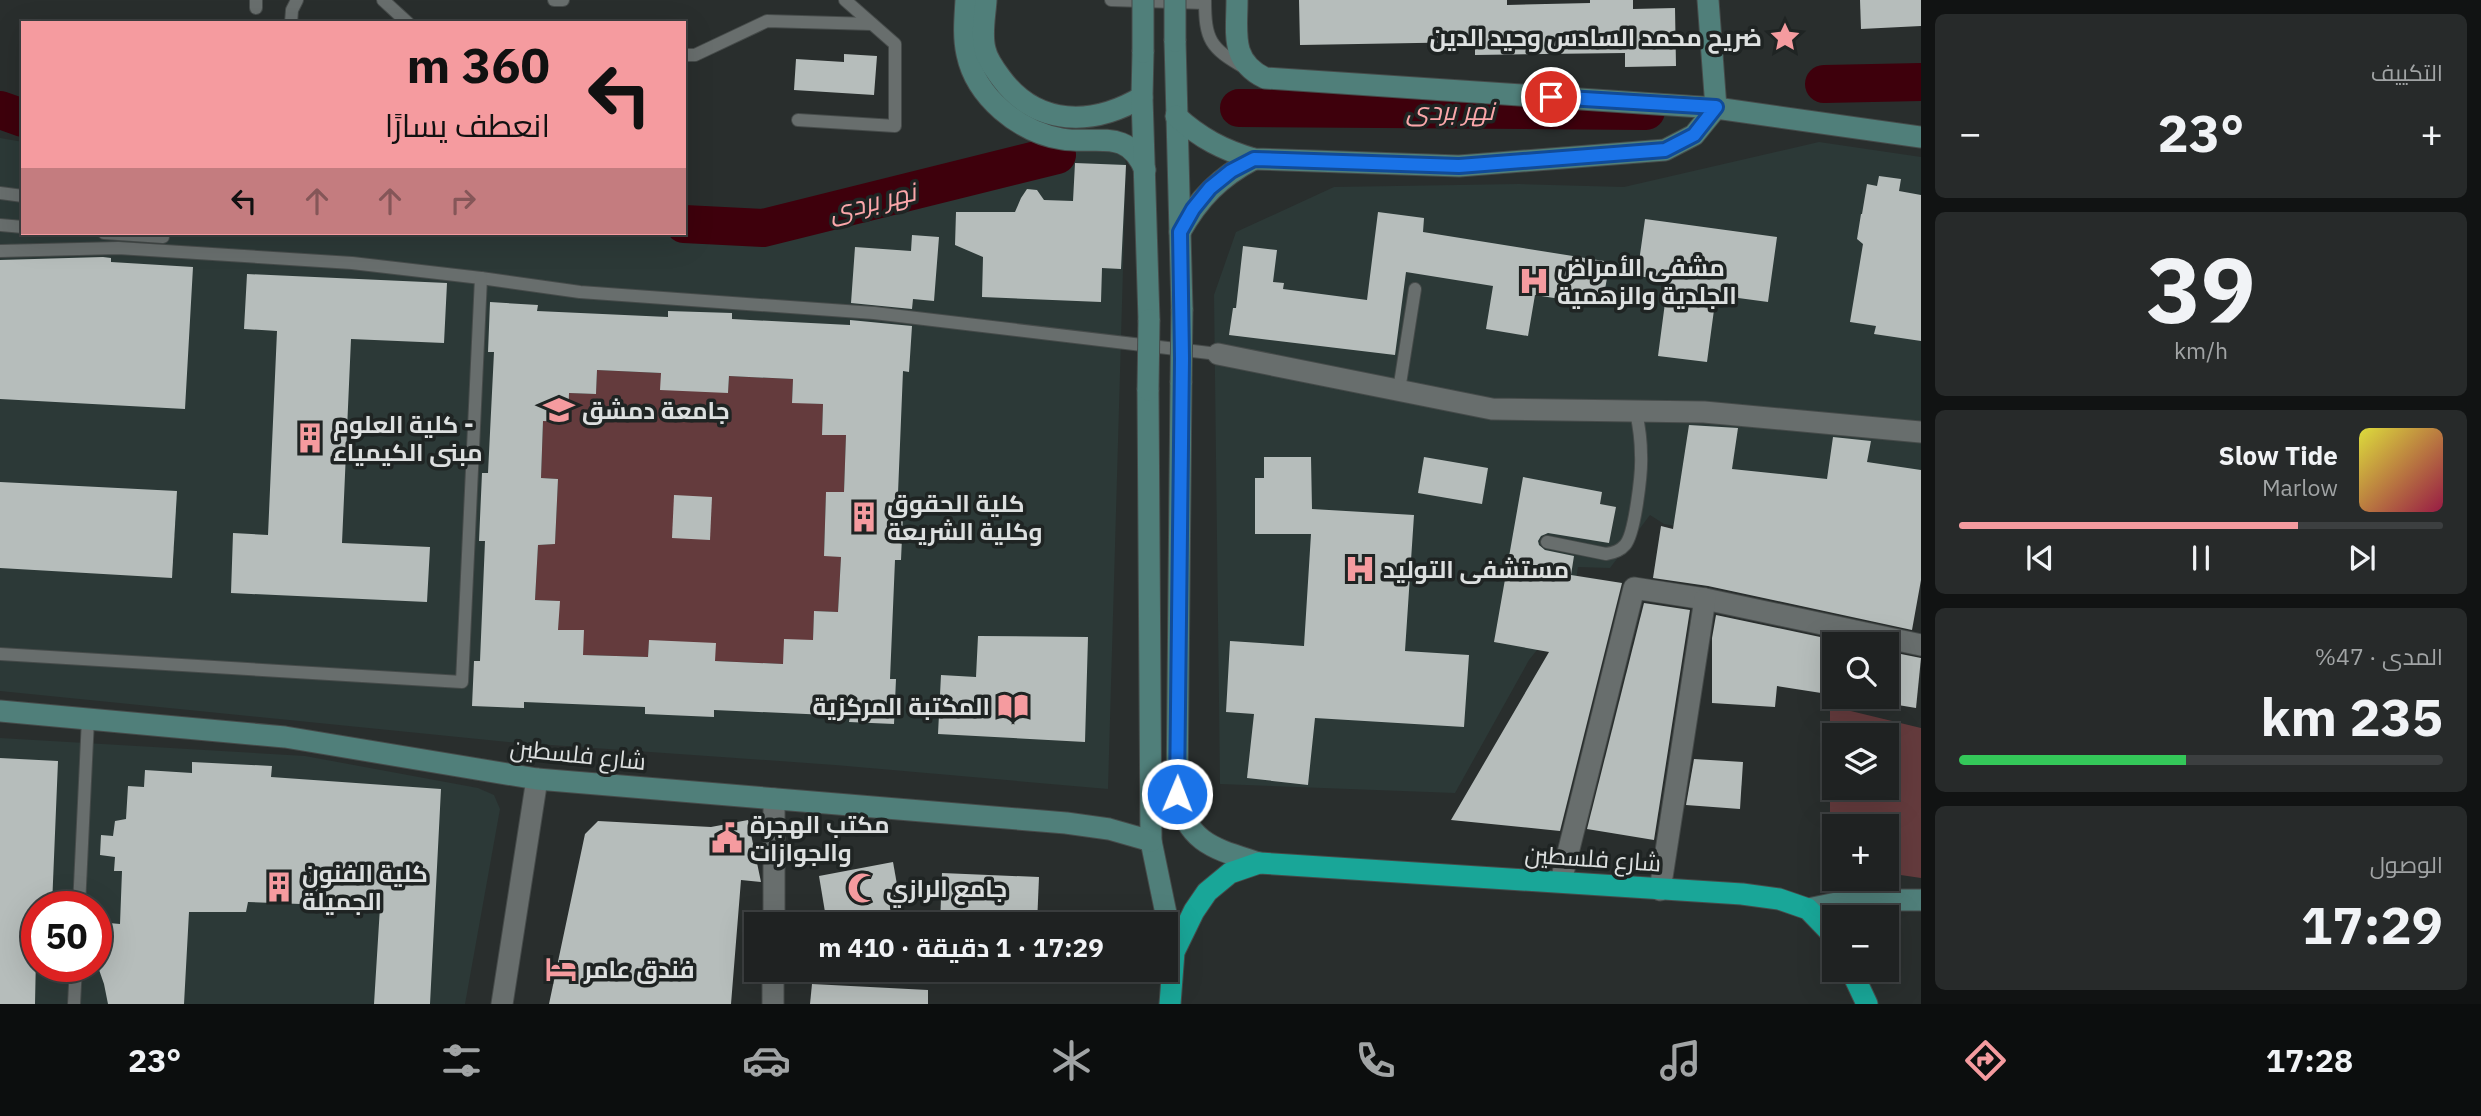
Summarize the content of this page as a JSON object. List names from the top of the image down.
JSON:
{
  "streets": {
    "highway": ["شارع فلسطين"]
  },
  "water": ["نهر بردى"],
  "places": {
    "place": ["ضريح محمد السادس وحيد الدين"],
    "hospital": ["مشفى الأمراض الجلدية والزهمية", "مستشفى التوليد"],
    "school or university": ["جامعة دمشق"],
    "building": ["كلية العلوم - مبنى الكيمياء", "كلية الحقوق وكلية الشريعة", "كلية الفنون الجميلة"],
    "library": ["المكتبة المركزية"],
    "public building": ["مكتب الهجرة والجوازات"],
    "mosque": ["جامع الرازي"],
    "hotel": ["فندق عامر"]
  },
  "page": {
    "tile": [
      "التكييف",
      ["39", "km/h"],
      ["المدى · 47%", "235 km"],
      ["الوصول", "17:29"]
    ],
    "turn": ["360 m", "انعطف يسارًا"],
    "heat": ["−", "23°", "+"],
    "song": ["Slow Tide", "Marlow"],
    "map_buttons": ["+", "−"],
    "limit": "50",
    "trip": "17:29 · 1 دقيقة · 410 m",
    "tabs": ["17:28", "23°"]
  }
}
